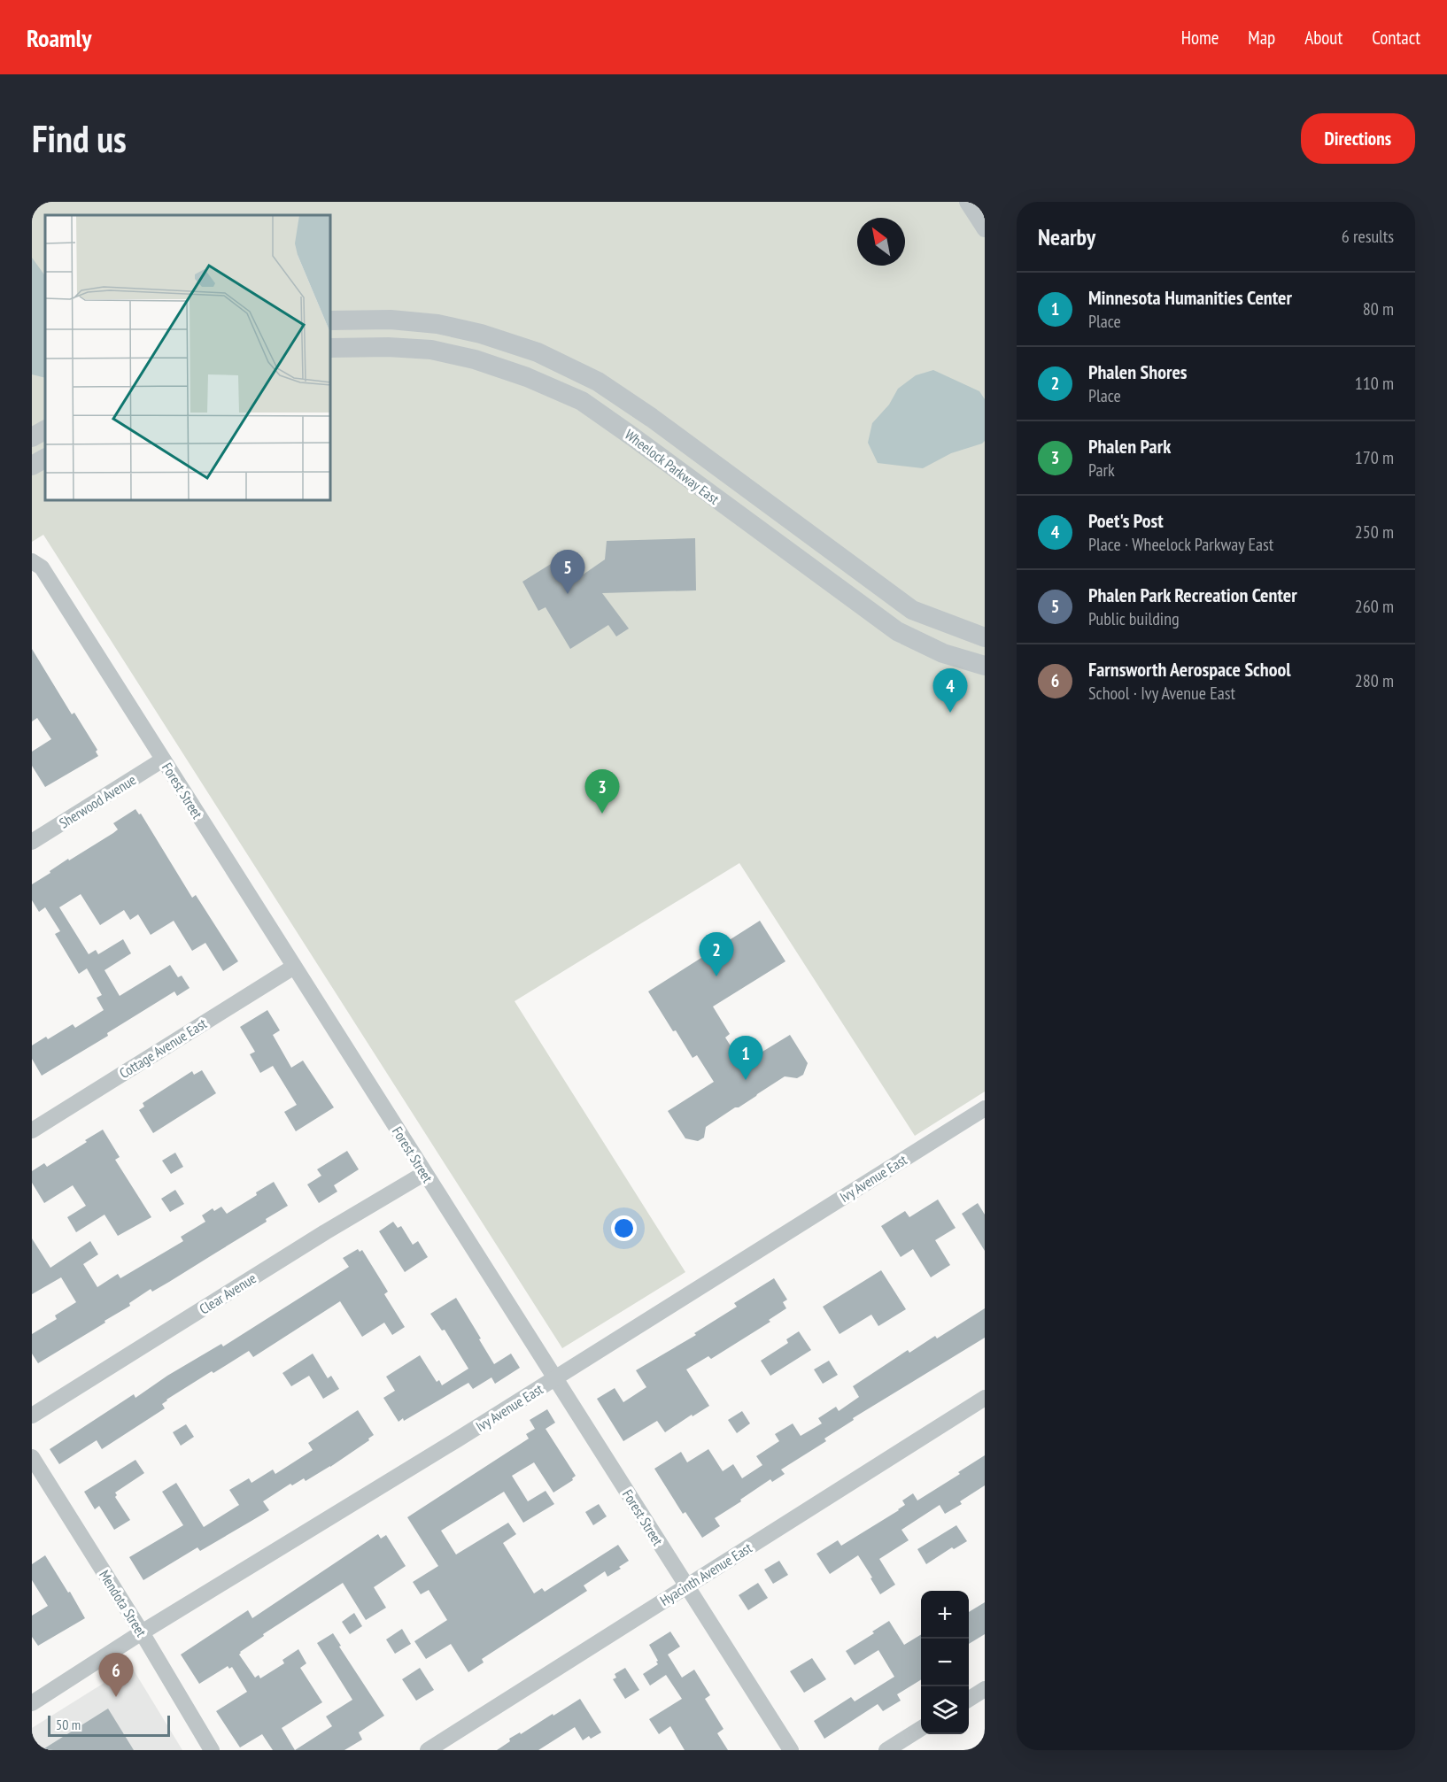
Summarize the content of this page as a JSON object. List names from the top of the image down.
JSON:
{
  "streets": {
    "street": [
      "Wheelock Parkway East",
      "Forest Street",
      "Sherwood Avenue",
      "Cottage Avenue East",
      "Ivy Avenue East",
      "Clear Avenue",
      "Hyacinth Avenue East",
      "Mendota Street"
    ]
  },
  "crossings": [
    ["Forest Street", "Sherwood Avenue"],
    ["Forest Street", "Cottage Avenue East"],
    ["Forest Street", "Ivy Avenue East"],
    ["Forest Street", "Clear Avenue"],
    ["Forest Street", "Hyacinth Avenue East"],
    ["Ivy Avenue East", "Mendota Street"]
  ],
  "scale_bar": "50 m",
  "north": "top left",
  "page": {
    "header": "Roamly",
    "nav": [
      "Home",
      "Map",
      "About",
      "Contact"
    ],
    "buttons": "Directions",
    "title": "Find us",
    "heading": ["Nearby", "6 results"],
    "list": [
      {
        "mark": "1",
        "name": "Minnesota Humanities Center",
        "note": "Place",
        "value": "80 m"
      },
      {
        "mark": "2",
        "name": "Phalen Shores",
        "note": "Place",
        "value": "110 m"
      },
      {
        "mark": "3",
        "name": "Phalen Park",
        "note": "Park",
        "value": "170 m"
      },
      {
        "mark": "4",
        "name": "Poet's Post",
        "note": "Place · Wheelock Parkway East",
        "value": "250 m"
      },
      {
        "mark": "5",
        "name": "Phalen Park Recreation Center",
        "note": "Public building",
        "value": "260 m"
      },
      {
        "mark": "6",
        "name": "Farnsworth Aerospace School",
        "note": "School · Ivy Avenue East",
        "value": "280 m"
      }
    ],
    "pins": [
      "5",
      "4",
      "3",
      "2",
      "1",
      "6"
    ],
    "map_buttons": ["+", "−"],
    "scale": "50 m"
  }
}
